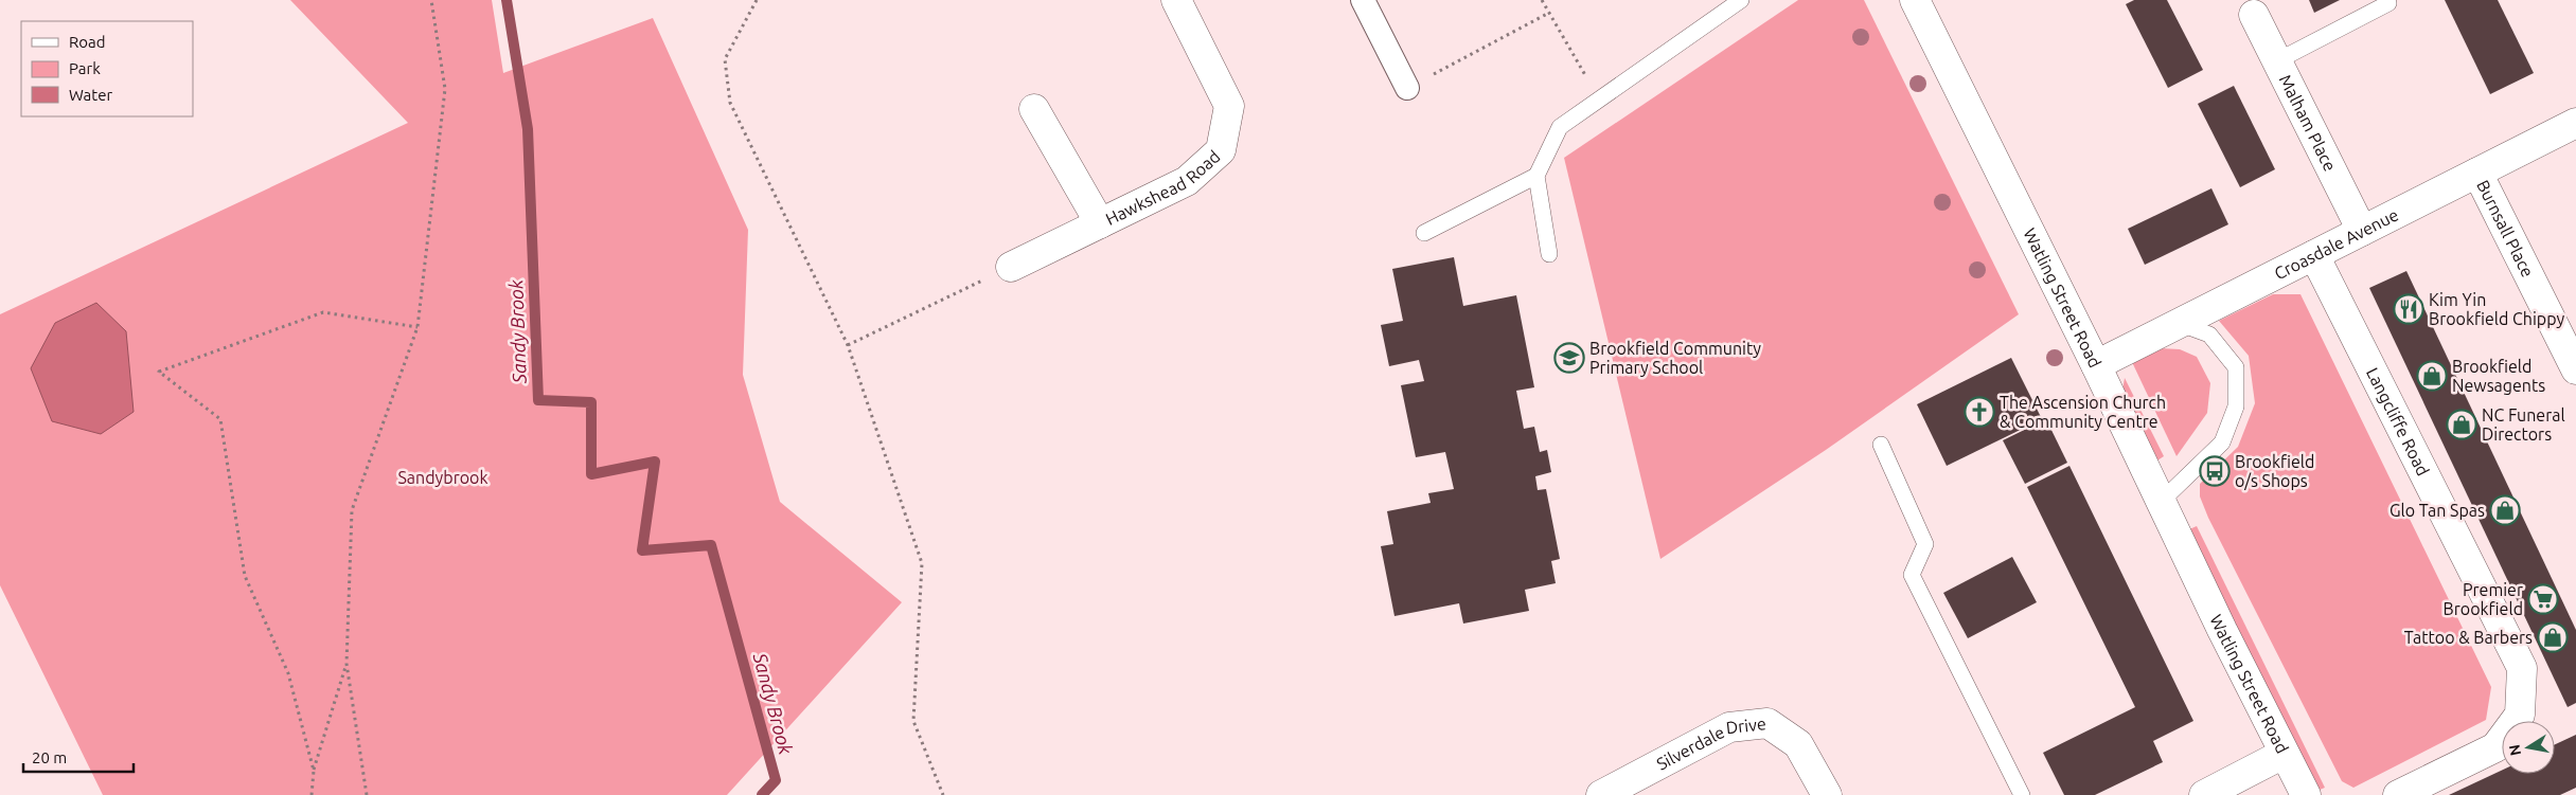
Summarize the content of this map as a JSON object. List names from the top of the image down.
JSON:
{
  "streets": {
    "street": [
      "Malham Place",
      "Hawkshead Road",
      "Burnsall Place",
      "Croasdale Avenue",
      "Watling Street Road",
      "Langcliffe Road",
      "Silverdale Drive"
    ]
  },
  "crossings": [
    ["Malham Place", "Croasdale Avenue"],
    ["Burnsall Place", "Croasdale Avenue"],
    ["Croasdale Avenue", "Watling Street Road"],
    ["Croasdale Avenue", "Langcliffe Road"]
  ],
  "water": ["Sandy Brook"],
  "parks": ["Sandybrook"],
  "places": {
    "restaurant": ["Kim Yin Brookfield Chippy"],
    "school or university": ["Brookfield Community Primary School"],
    "shop": [
      "Brookfield Newsagents",
      "NC Funeral Directors",
      "Glo Tan Spas",
      "Tattoo & Barbers"
    ],
    "church": ["The Ascension Church & Community Centre"],
    "bus stop": ["Brookfield o/s Shops"],
    "supermarket": ["Premier Brookfield"]
  },
  "legend": ["Road", "Park", "Water"],
  "scale_bar": "20 m",
  "north": "left"
}
